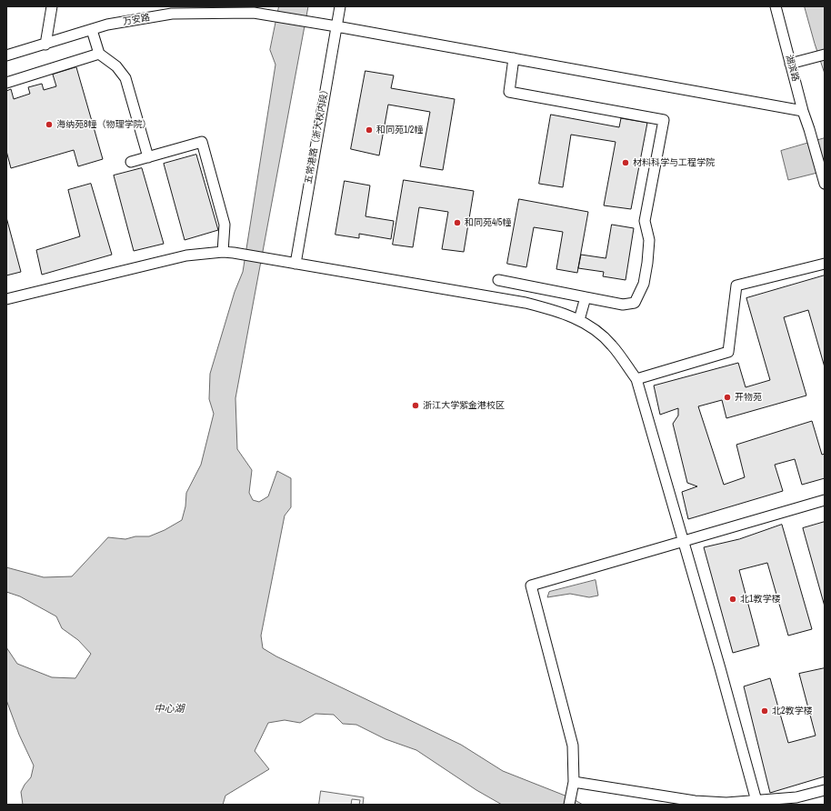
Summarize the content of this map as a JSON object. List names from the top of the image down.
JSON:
{
  "streets": {
    "street": ["万安路", "湖滨路", "五常港路（浙大校内段）"]
  },
  "crossings": [
    ["万安路", "湖滨路"],
    ["万安路", "五常港路（浙大校内段）"]
  ],
  "water": ["中心湖"],
  "places": [
    "海纳苑8幢（物理学院）",
    "和同苑1/2幢",
    "材料科学与工程学院",
    "和同苑4/5幢",
    "开物苑",
    "浙江大学紫金港校区",
    "北1教学楼",
    "北2教学楼"
  ]
}
